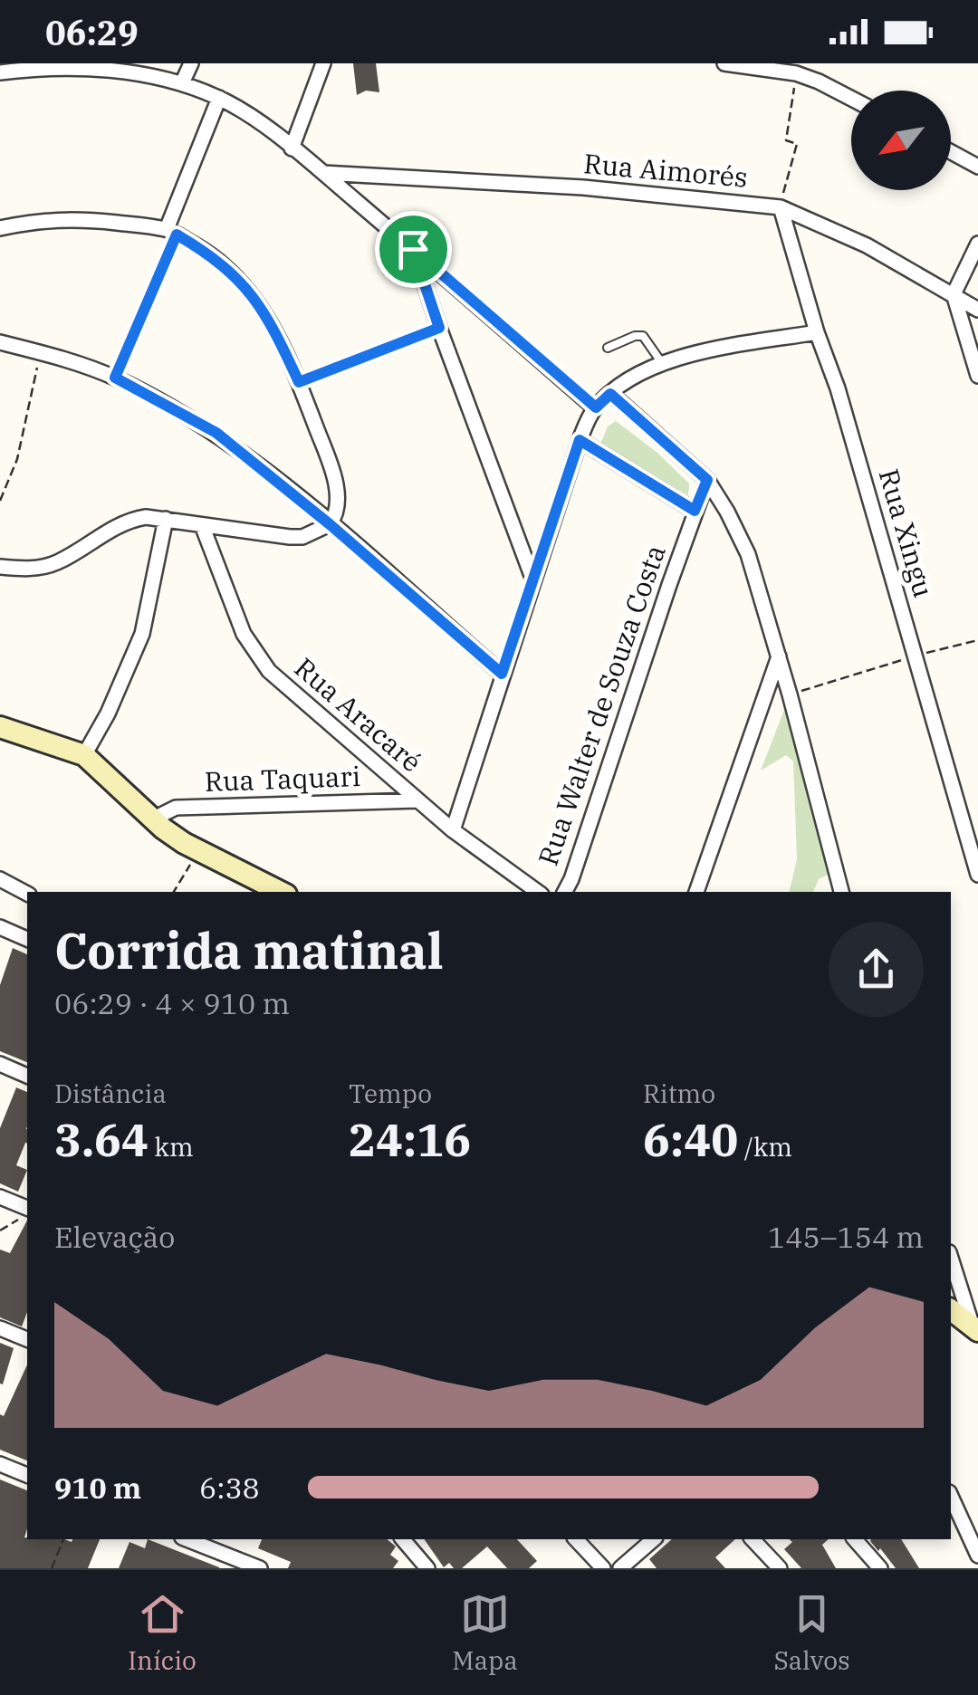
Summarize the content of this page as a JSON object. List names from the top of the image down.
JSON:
{
  "streets": {
    "street": [
      "Rua Aimorés",
      "Rua Xingu",
      "Rua Walter de Souza Costa",
      "Rua Aracaré",
      "Rua Taquari"
    ]
  },
  "crossings": [
    ["Rua Aimorés", "Rua Xingu"],
    ["Rua Aracaré", "Rua Taquari"]
  ],
  "north": "bottom left",
  "page": {
    "status": "06:29",
    "heading": ["Corrida matinal", "06:29 · 4 × 910 m"],
    "stats": [
      ["Distância", "3.64 km"],
      ["Tempo", "24:16"],
      ["Ritmo", "6:40 /km"]
    ],
    "chart": ["Elevação", "145–154 m"],
    "list": [
      {
        "name": "910 m",
        "note": "6:38"
      }
    ],
    "tabs": ["Início", "Mapa", "Salvos"]
  }
}
